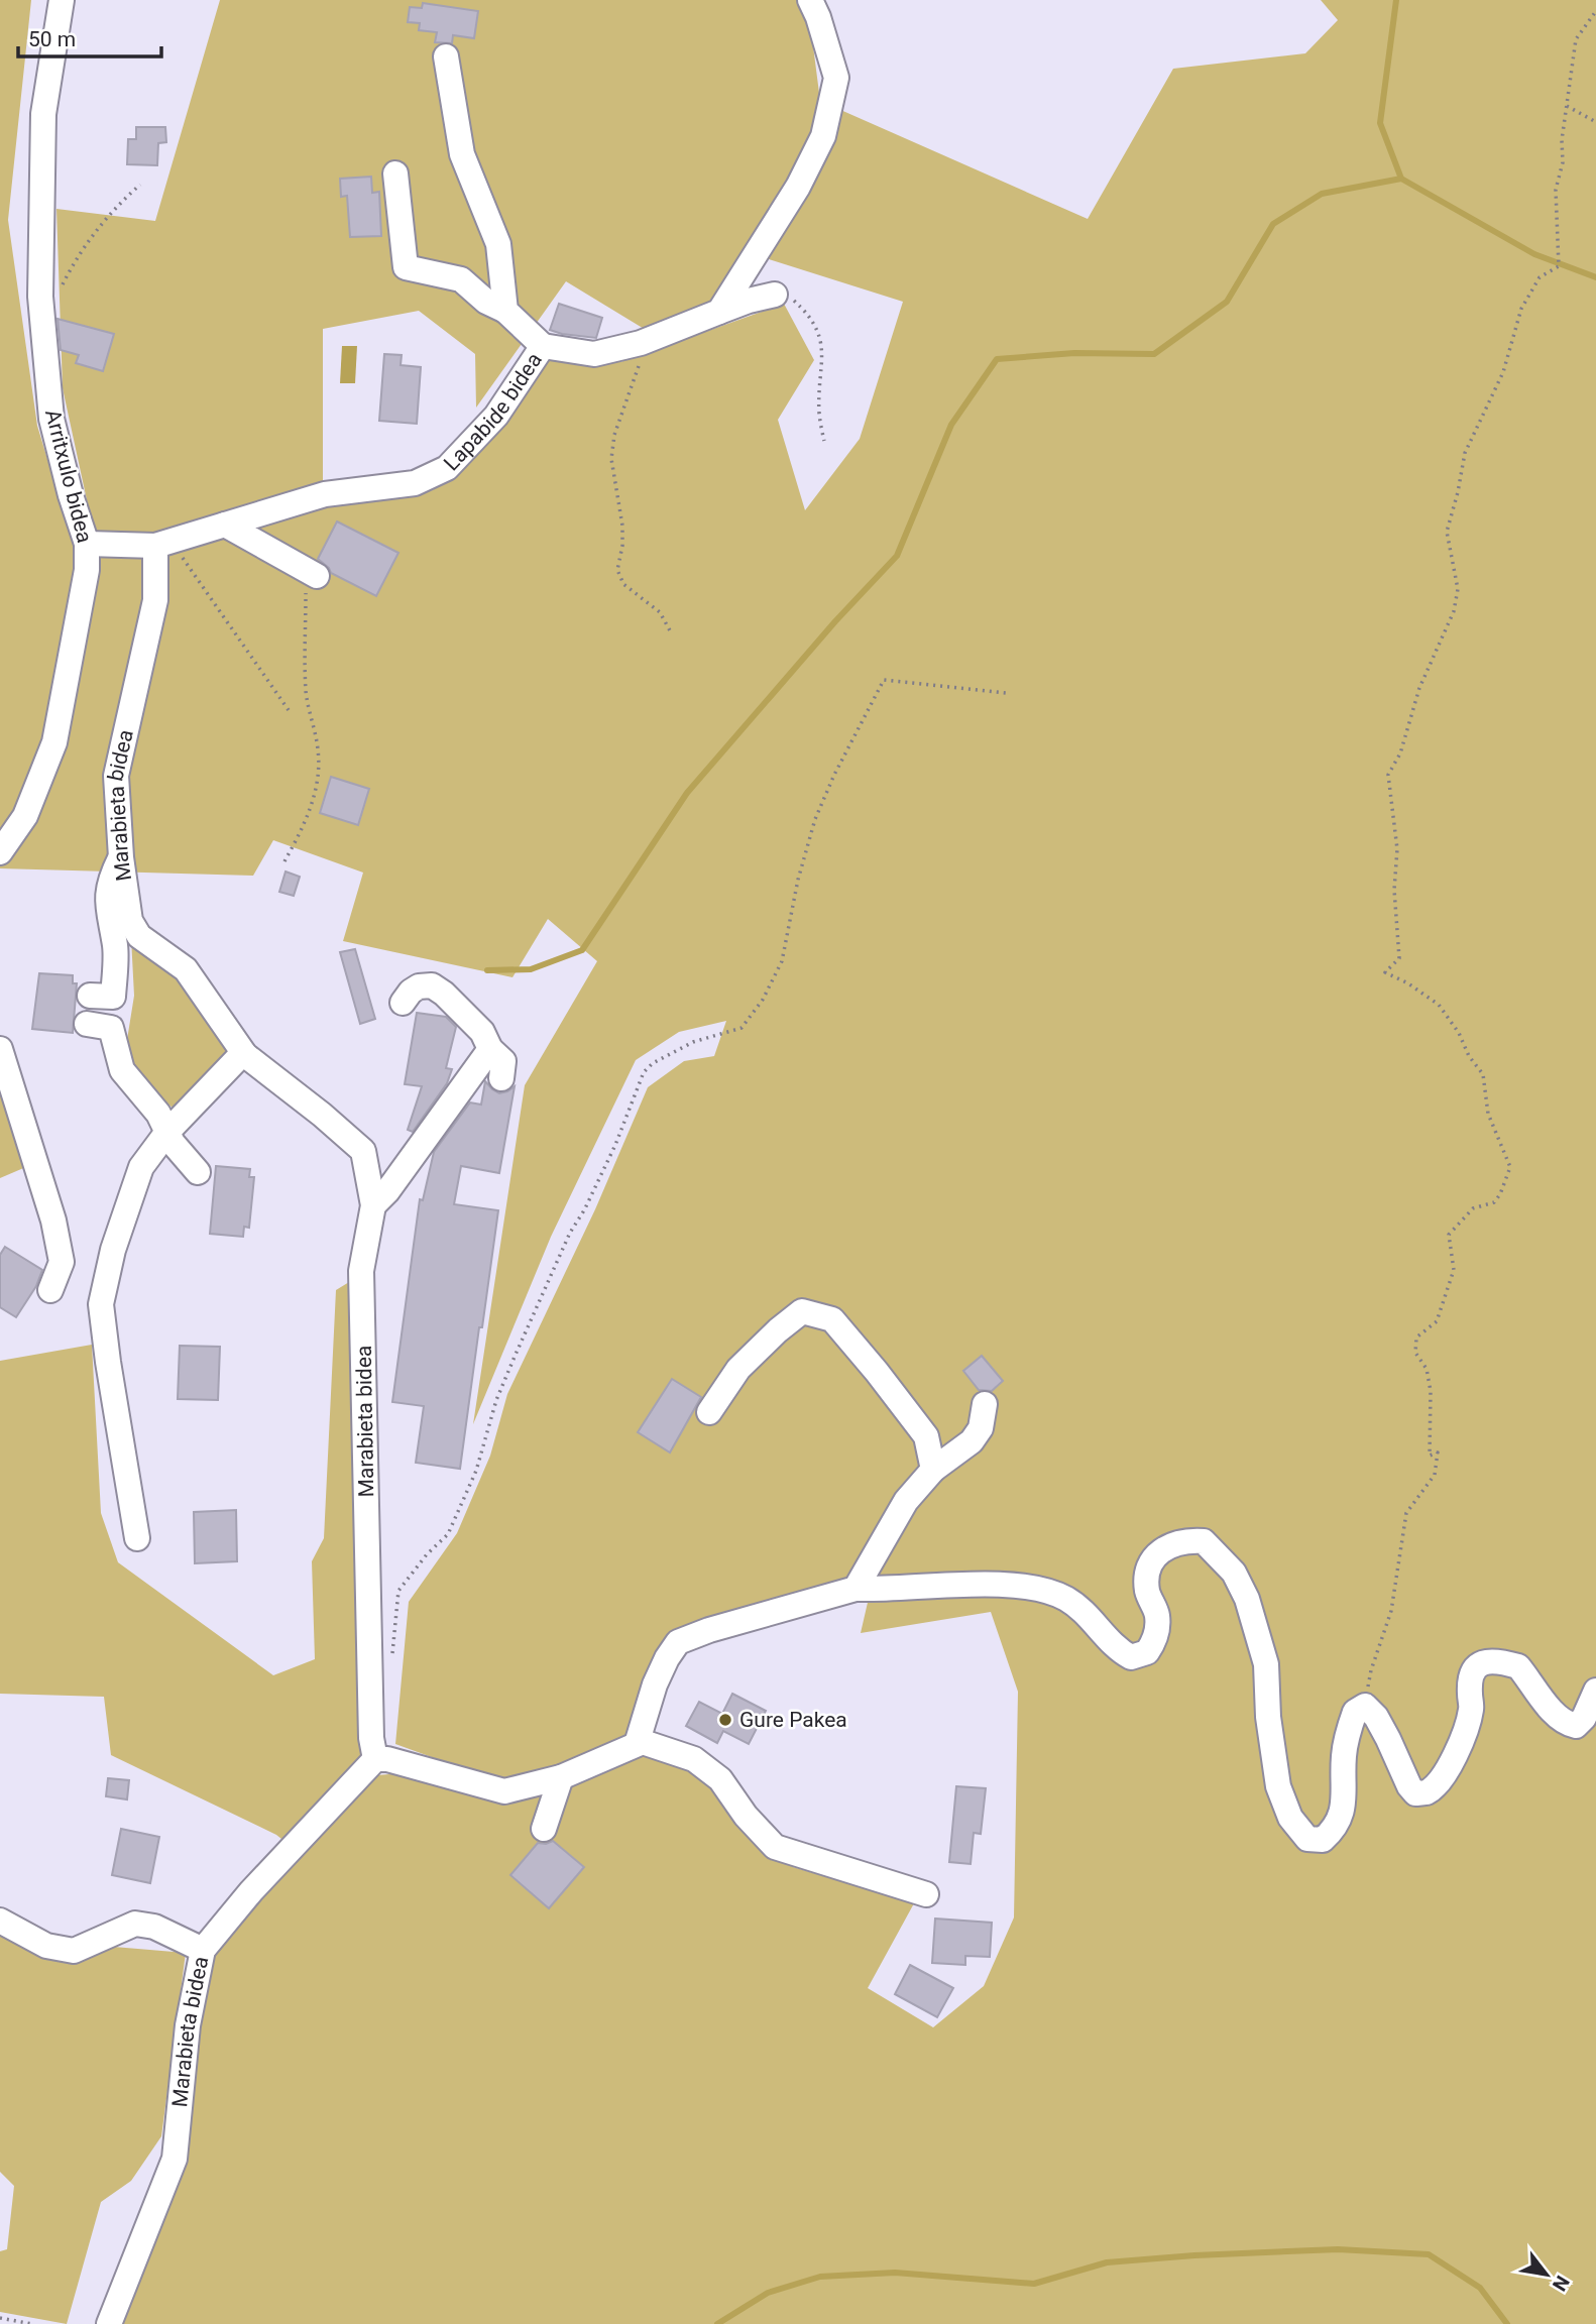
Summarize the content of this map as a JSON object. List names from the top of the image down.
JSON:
{
  "streets": {
    "street": ["Lapabide bidea", "Arritxulo bidea", "Marabieta bidea"]
  },
  "crossings": [
    ["Lapabide bidea", "Arritxulo bidea"],
    ["Lapabide bidea", "Marabieta bidea"]
  ],
  "places": ["Gure Pakea"],
  "scale_bar": "50 m",
  "north": "bottom right"
}
